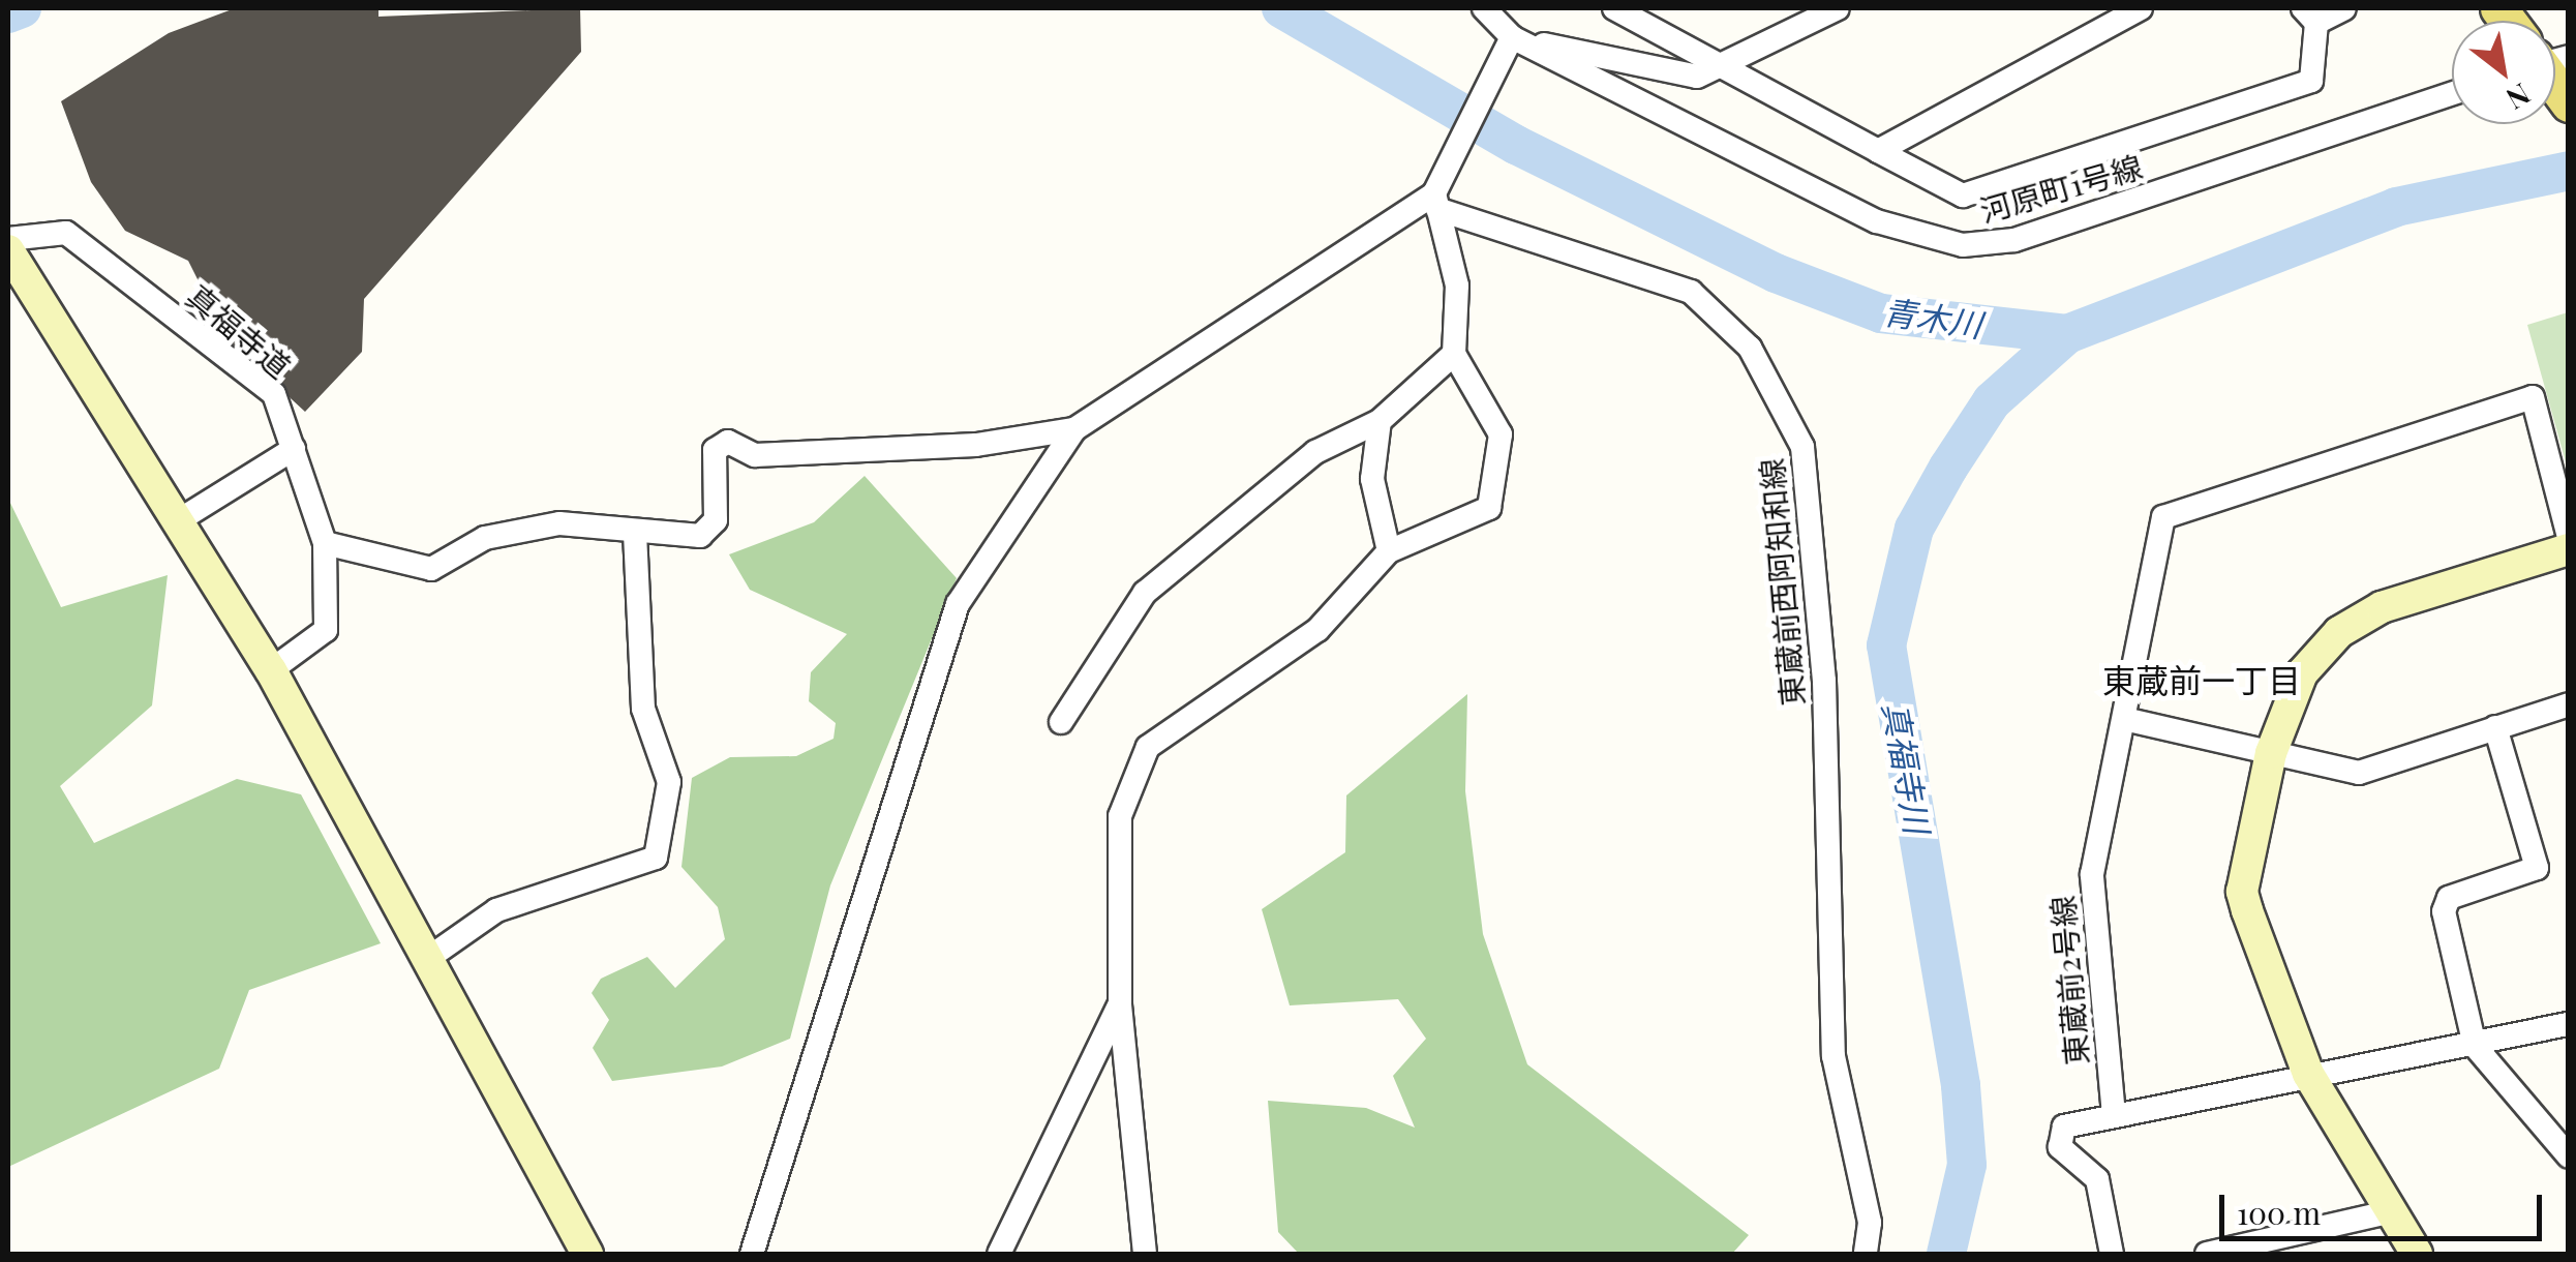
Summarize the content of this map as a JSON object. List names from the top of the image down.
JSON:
{
  "streets": {
    "street": [
      "河原町1号線",
      "真福寺道",
      "東蔵前西阿知和線",
      "東蔵前2号線"
    ]
  },
  "districts": ["東蔵前一丁目"],
  "water": ["青木川", "真福寺川"],
  "scale_bar": "100 m",
  "north": "bottom right"
}
